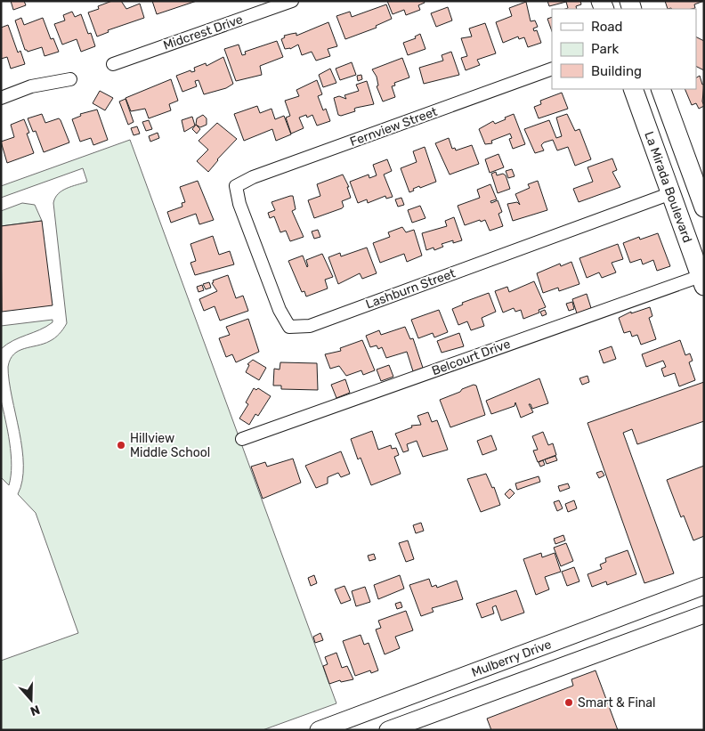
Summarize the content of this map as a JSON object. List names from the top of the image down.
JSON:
{
  "streets": {
    "main road": ["La Mirada Boulevard"],
    "street": [
      "Midcrest Drive",
      "Fernview Street",
      "Lashburn Street",
      "Belcourt Drive",
      "Mulberry Drive"
    ]
  },
  "crossings": [
    ["Fernview Street", "Lashburn Street"],
    ["La Mirada Boulevard", "Lashburn Street"],
    ["La Mirada Boulevard", "Belcourt Drive"]
  ],
  "places": ["Hillview Middle School", "Smart & Final"],
  "legend": ["Road", "Park", "Building"],
  "north": "bottom"
}
